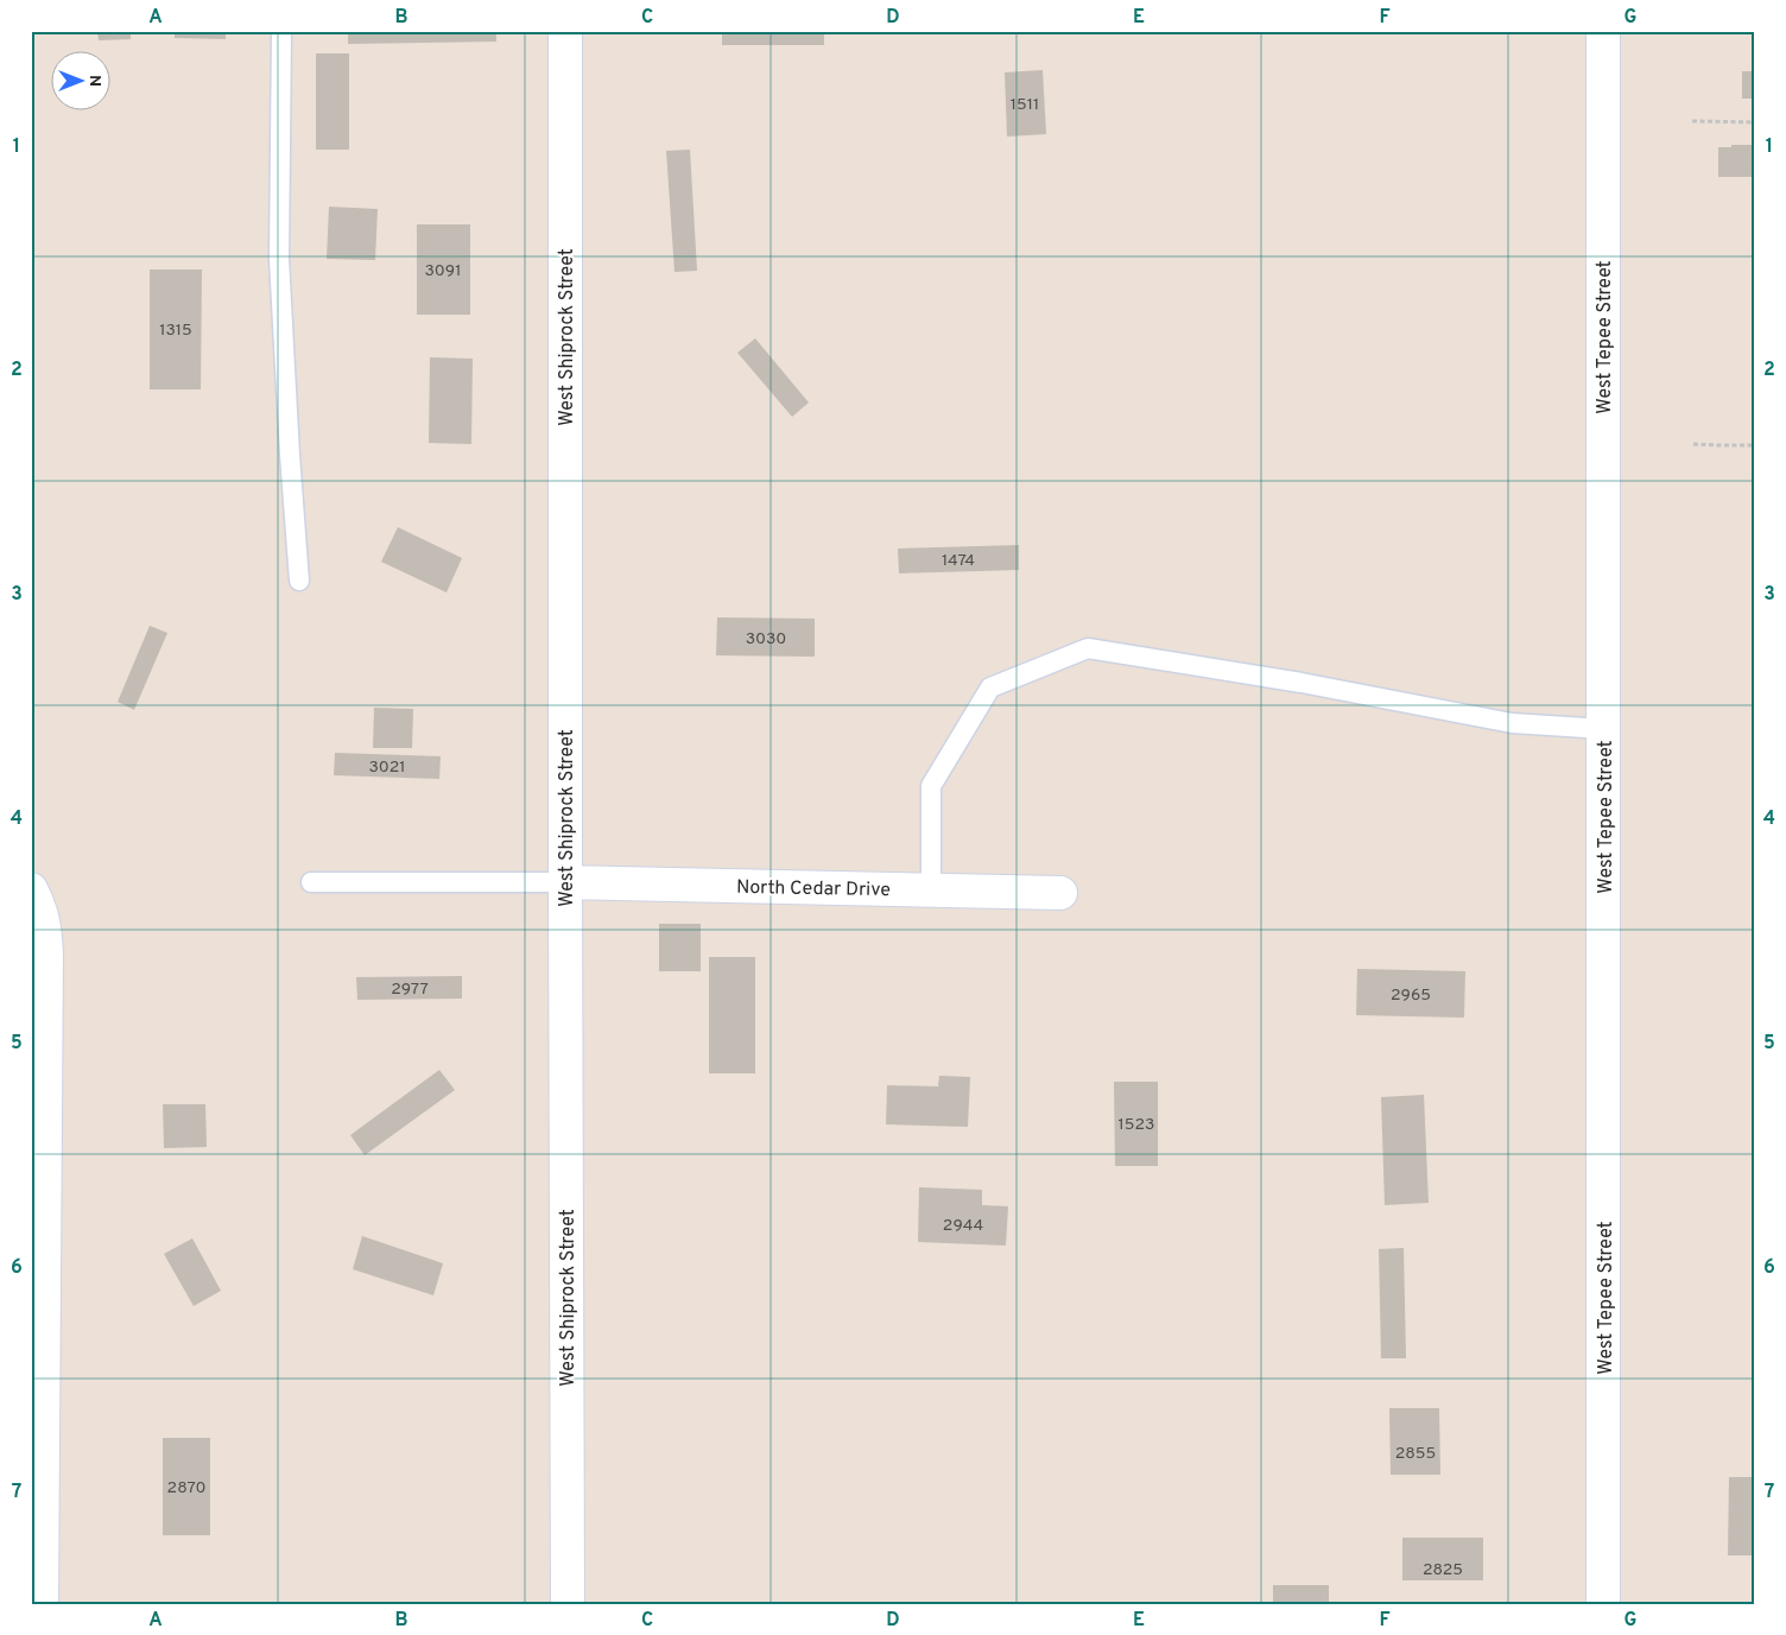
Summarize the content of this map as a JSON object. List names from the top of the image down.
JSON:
{
  "streets": {
    "street": ["West Shiprock Street", "West Tepee Street", "North Cedar Drive"]
  },
  "crossings": [
    ["West Shiprock Street", "North Cedar Drive"]
  ],
  "house_numbers": [
    "1511",
    "3091",
    "1315",
    "1474",
    "3030",
    "3021",
    "2977",
    "2965",
    "1523",
    "2944",
    "2855",
    "2870",
    "2825"
  ],
  "north": "right",
  "grid": {
    "columns": [
      "A",
      "B",
      "C",
      "D",
      "E",
      "F",
      "G"
    ],
    "rows": [
      "1",
      "2",
      "3",
      "4",
      "5",
      "6",
      "7"
    ]
  }
}
